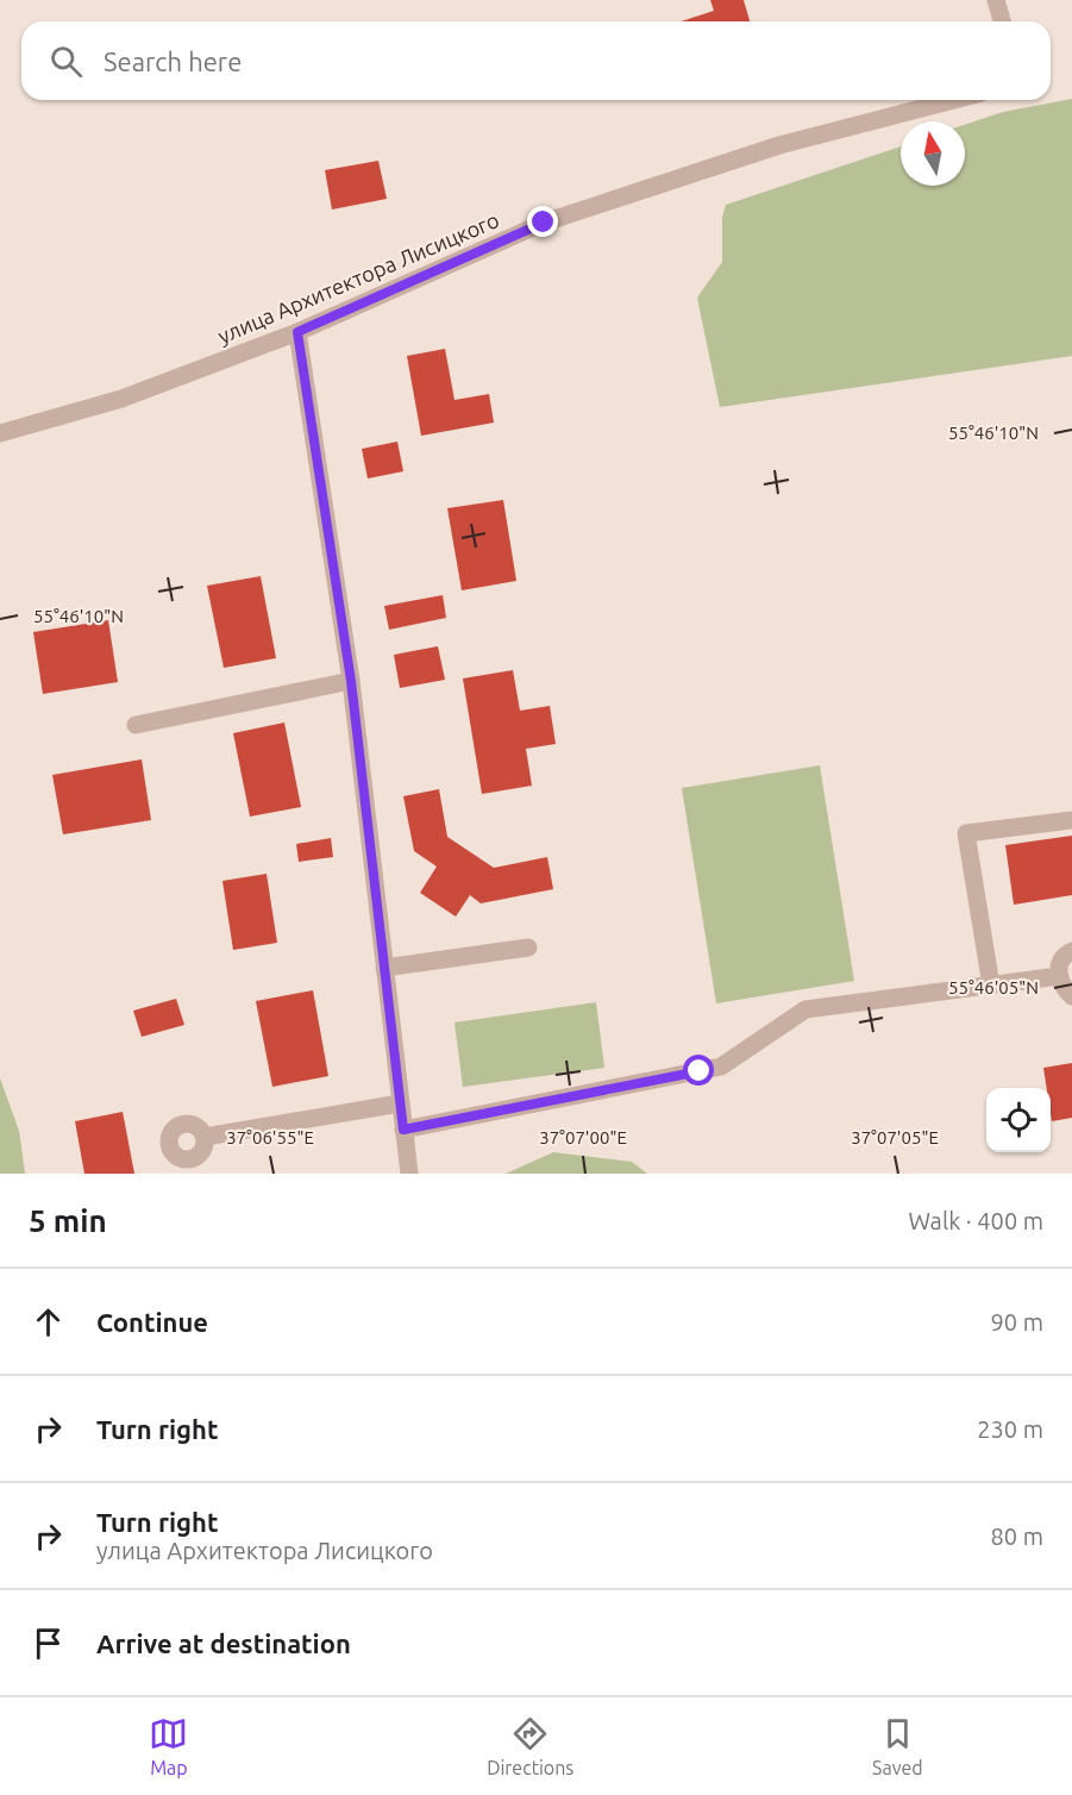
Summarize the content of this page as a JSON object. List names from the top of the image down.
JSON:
{
  "streets": {
    "street": ["улица Архитектора Лисицкого"]
  },
  "north": "top",
  "page": {
    "search": "Search here",
    "heading": ["5 min", "Walk · 400 m"],
    "list": [
      ["Continue", "90 m"],
      ["Turn right", "230 m"],
      ["Turn right", "улица Архитектора Лисицкого", "80 m"],
      "Arrive at destination"
    ],
    "nav": ["Map", "Directions", "Saved"]
  },
  "coordinates": [
    "55°46'10\"N",
    "55°46'05\"N",
    "37°06'55\"E",
    "37°07'00\"E",
    "37°07'05\"E"
  ]
}
